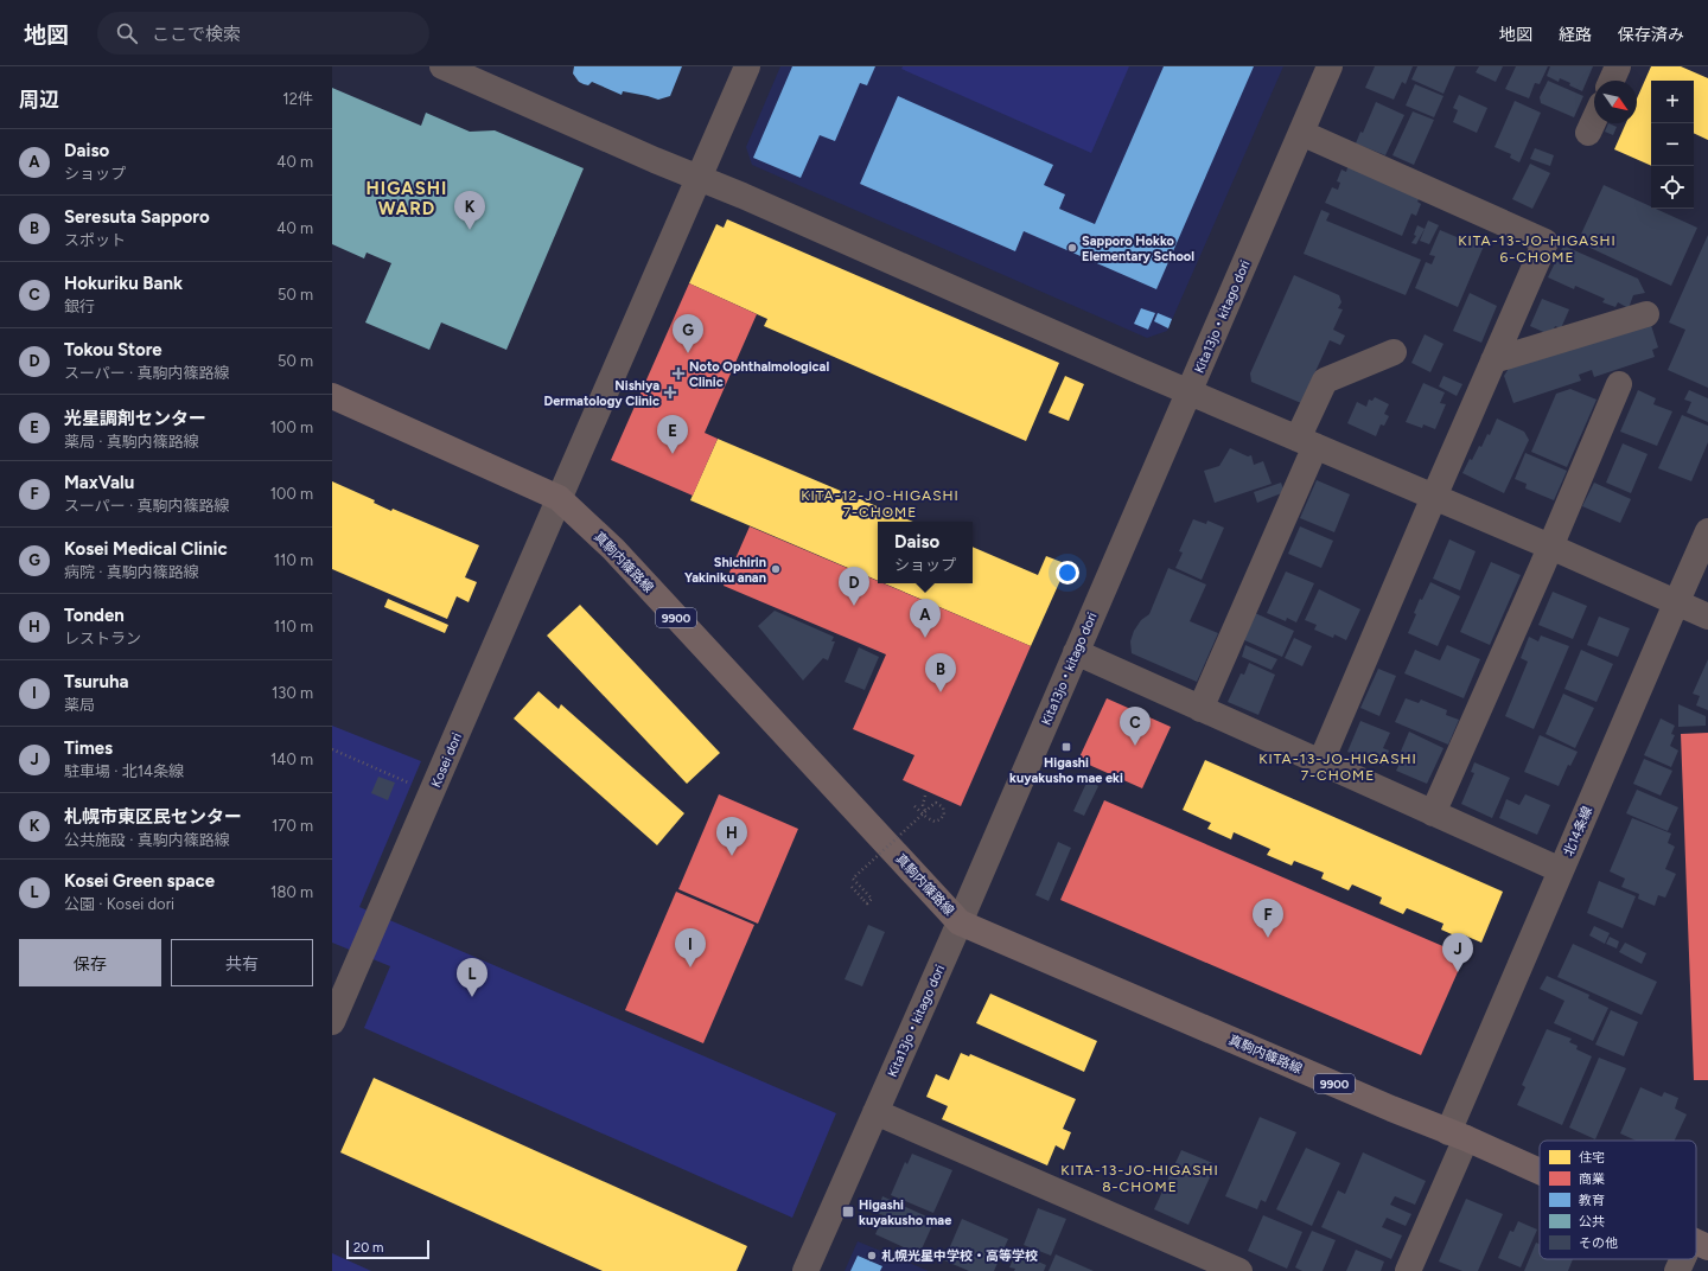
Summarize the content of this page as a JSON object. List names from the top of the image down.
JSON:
{
  "streets": {
    "main road": ["真駒内篠路線", "9900"],
    "street": ["Kita13jo・kitago dori", "Kosei dori", "北14条線"]
  },
  "crossings": [
    ["Kita13jo・kitago dori", "真駒内篠路線"],
    ["真駒内篠路線", "Kosei dori"],
    ["真駒内篠路線", "北14条線"]
  ],
  "districts": [
    "HIGASHI WARD",
    "KITA-13-JO-HIGASHI 6-CHOME",
    "KITA-12-JO-HIGASHI 7-CHOME",
    "KITA-13-JO-HIGASHI 7-CHOME",
    "KITA-13-JO-HIGASHI 8-CHOME"
  ],
  "places": {
    "other": ["Sapporo Hokko Elementary School", "Shichirin Yakiniku anan", "札幌光星中学校・高等学校"],
    "health": ["Noto Ophthalmological Clinic", "Nishiya Dermatology Clinic"],
    "transit": ["Higashi kuyakusho mae eki", "Higashi kuyakusho mae"]
  },
  "legend": [
    "住宅",
    "商業",
    "教育",
    "公共",
    "その他"
  ],
  "scale_bar": "20 m",
  "north": "bottom right",
  "page": {
    "header": "地図",
    "search": "ここで検索",
    "nav": ["地図", "経路", "保存済み"],
    "heading": ["周辺", "12件"],
    "map_buttons": ["+", "−"],
    "list": [
      {
        "mark": "A",
        "name": "Daiso",
        "note": "ショップ",
        "value": "40 m"
      },
      {
        "mark": "B",
        "name": "Seresuta Sapporo",
        "note": "スポット",
        "value": "40 m"
      },
      {
        "mark": "C",
        "name": "Hokuriku Bank",
        "note": "銀行",
        "value": "50 m"
      },
      {
        "mark": "D",
        "name": "Tokou Store",
        "note": "スーパー · 真駒内篠路線",
        "value": "50 m"
      },
      {
        "mark": "E",
        "name": "光星調剤センター",
        "note": "薬局 · 真駒内篠路線",
        "value": "100 m"
      },
      {
        "mark": "F",
        "name": "MaxValu",
        "note": "スーパー · 真駒内篠路線",
        "value": "100 m"
      },
      {
        "mark": "G",
        "name": "Kosei Medical Clinic",
        "note": "病院 · 真駒内篠路線",
        "value": "110 m"
      },
      {
        "mark": "H",
        "name": "Tonden",
        "note": "レストラン",
        "value": "110 m"
      },
      {
        "mark": "I",
        "name": "Tsuruha",
        "note": "薬局",
        "value": "130 m"
      },
      {
        "mark": "J",
        "name": "Times",
        "note": "駐車場 · 北14条線",
        "value": "140 m"
      },
      {
        "mark": "K",
        "name": "札幌市東区民センター",
        "note": "公共施設 · 真駒内篠路線",
        "value": "170 m"
      },
      {
        "mark": "L",
        "name": "Kosei Green space",
        "note": "公園 · Kosei dori",
        "value": "180 m"
      }
    ],
    "pins": [
      "K",
      "G",
      "E",
      "D",
      "A",
      "B",
      "C",
      "H",
      "F",
      "I",
      "J",
      "L"
    ],
    "popup": ["Daiso", "ショップ"],
    "buttons": ["保存", "共有"],
    "scale": "20 m"
  }
}
